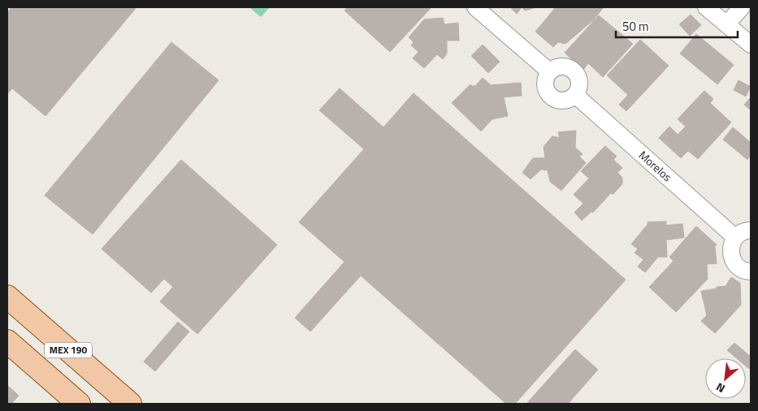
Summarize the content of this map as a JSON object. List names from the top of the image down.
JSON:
{
  "streets": {
    "main road": ["MEX 190"],
    "street": ["Morelos"]
  },
  "scale_bar": "50 m",
  "north": "bottom left"
}
